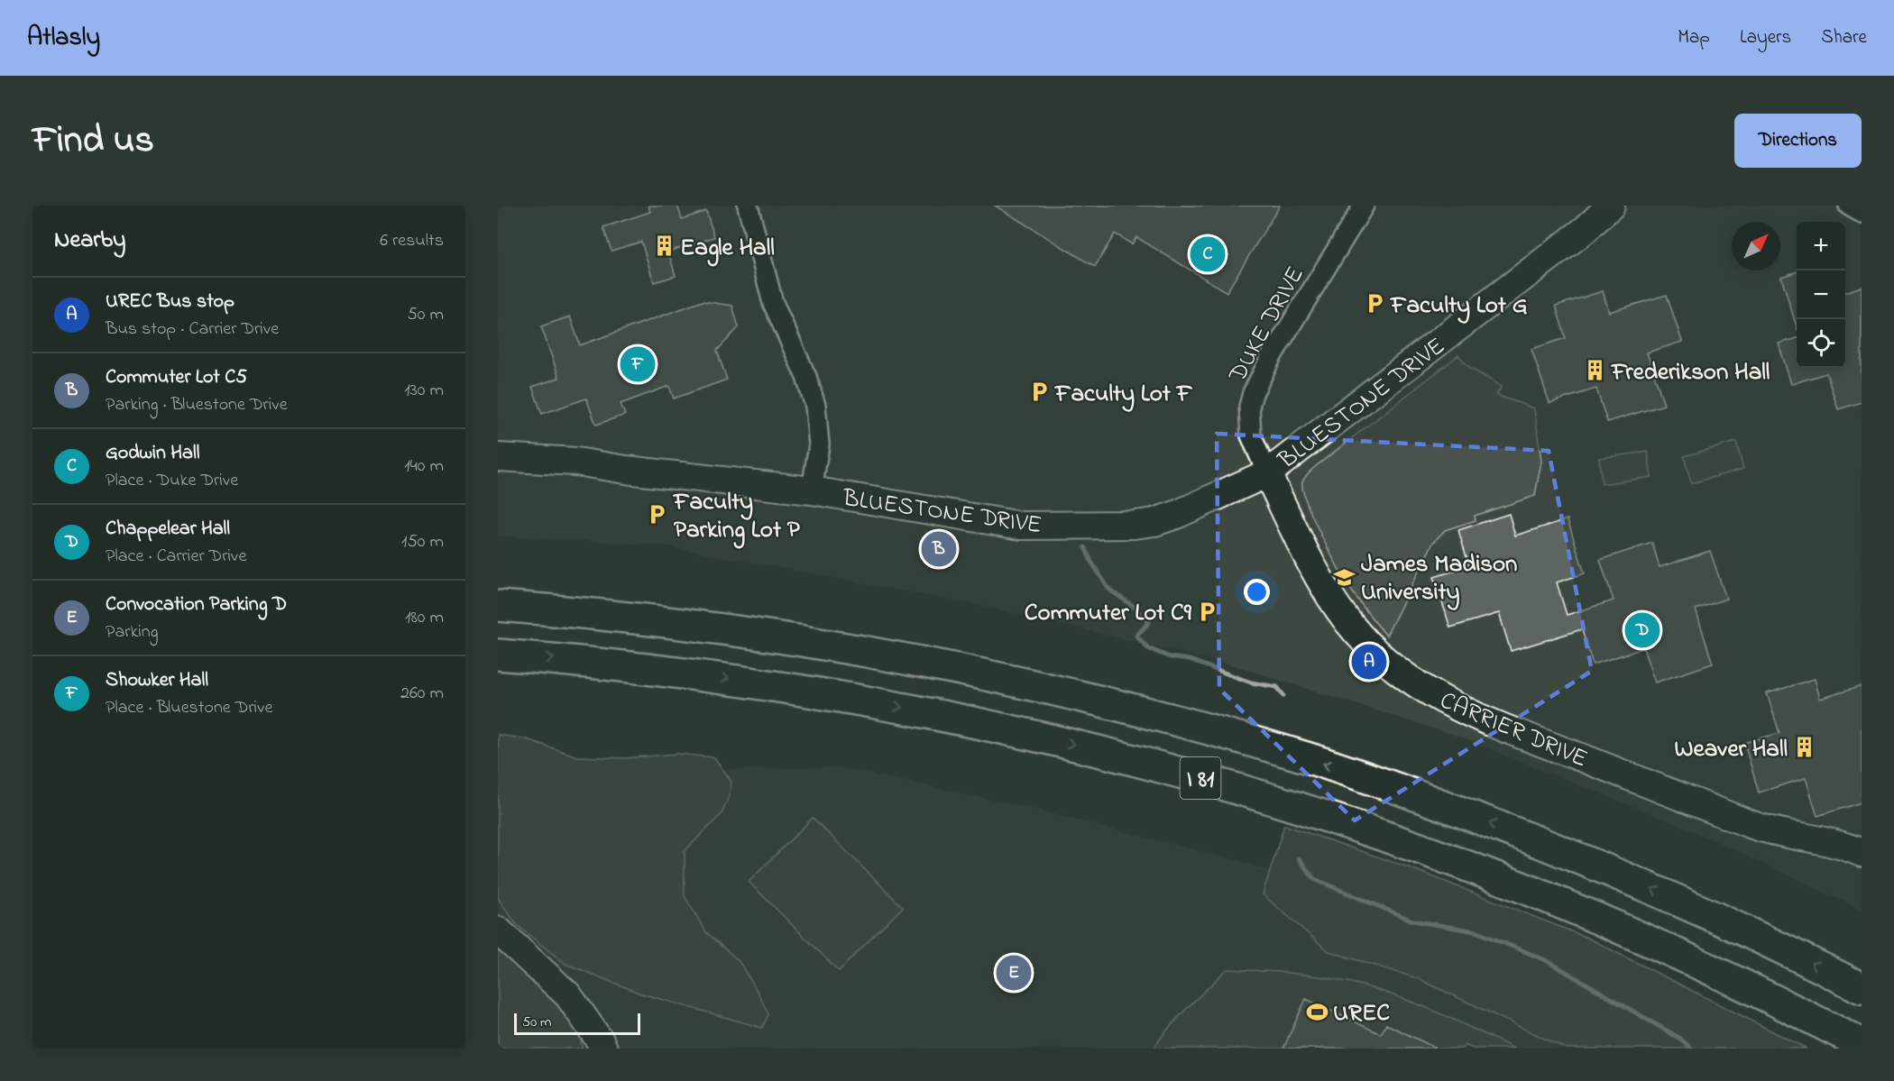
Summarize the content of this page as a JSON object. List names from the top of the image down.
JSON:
{
  "streets": {
    "highway": ["I 81"],
    "street": ["DUKE DRIVE", "BLUESTONE DRIVE", "CARRIER DRIVE"]
  },
  "crossings": [
    ["DUKE DRIVE", "BLUESTONE DRIVE"],
    ["DUKE DRIVE", "CARRIER DRIVE"],
    ["BLUESTONE DRIVE", "CARRIER DRIVE"]
  ],
  "places": {
    "building": ["Eagle Hall", "Frederikson Hall", "Weaver Hall"],
    "parking": [
      "Faculty Lot G",
      "Faculty Lot F",
      "Faculty Parking Lot P",
      "Commuter Lot C9"
    ],
    "school or university": ["James Madison University"],
    "sports": ["UREC"]
  },
  "scale_bar": "50 m",
  "north": "top right",
  "page": {
    "header": "Atlasly",
    "nav": ["Map", "Layers", "Share"],
    "title": "Find us",
    "buttons": "Directions",
    "heading": ["Nearby", "6 results"],
    "map_buttons": ["+", "−"],
    "pins": [
      "C",
      "F",
      "B",
      "D",
      "A",
      "E"
    ],
    "list": [
      {
        "mark": "A",
        "name": "UREC Bus stop",
        "note": "Bus stop · Carrier Drive",
        "value": "50 m"
      },
      {
        "mark": "B",
        "name": "Commuter Lot C5",
        "note": "Parking · Bluestone Drive",
        "value": "130 m"
      },
      {
        "mark": "C",
        "name": "Godwin Hall",
        "note": "Place · Duke Drive",
        "value": "140 m"
      },
      {
        "mark": "D",
        "name": "Chappelear Hall",
        "note": "Place · Carrier Drive",
        "value": "150 m"
      },
      {
        "mark": "E",
        "name": "Convocation Parking D",
        "note": "Parking",
        "value": "180 m"
      },
      {
        "mark": "F",
        "name": "Showker Hall",
        "note": "Place · Bluestone Drive",
        "value": "260 m"
      }
    ],
    "scale": "50 m"
  }
}
